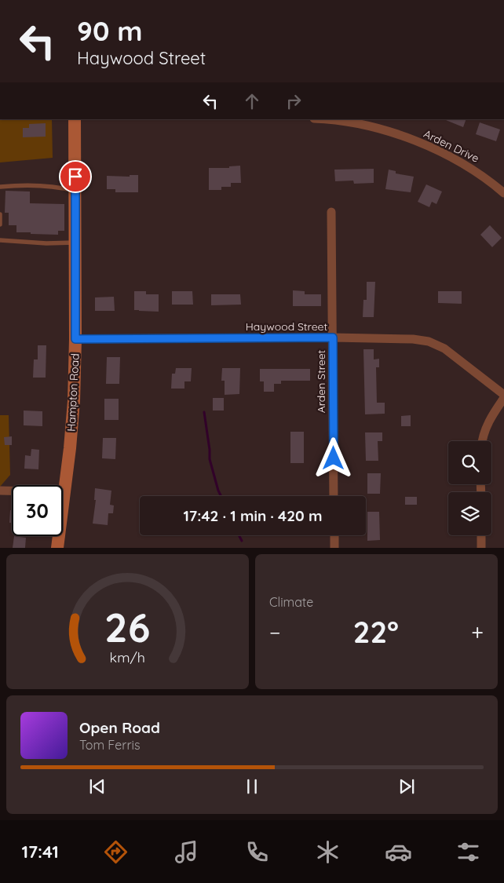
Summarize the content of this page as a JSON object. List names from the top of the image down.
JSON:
{
  "streets": {
    "main road": ["Hampton Road"],
    "street": ["Arden Drive", "Haywood Street", "Arden Street"]
  },
  "crossings": [
    ["Haywood Street", "Arden Street"],
    ["Haywood Street", "Hampton Road"]
  ],
  "page": {
    "turn": ["90 m", "Haywood Street"],
    "limit": "30",
    "trip": "17:42 · 1 min · 420 m",
    "tile": "Climate",
    "heat": ["−", "22°", "+"],
    "song": ["Open Road", "Tom Ferris"],
    "tabs": "17:41",
    "gauge": ["26", "km/h"]
  }
}
